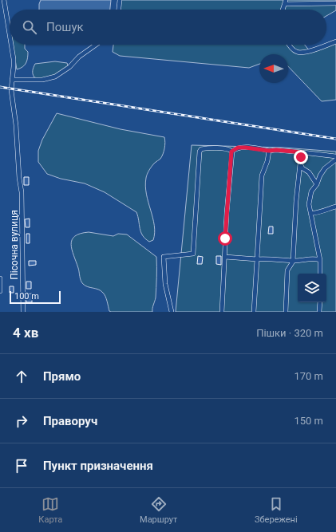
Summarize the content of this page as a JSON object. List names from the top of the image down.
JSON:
{
  "streets": {
    "street": ["Пісочна вулиця"]
  },
  "scale_bar": "100 m",
  "north": "left",
  "page": {
    "search": "Пошук",
    "scale": "100 m",
    "heading": ["4 хв", "Пішки · 320 m"],
    "list": [
      ["Прямо", "170 m"],
      ["Праворуч", "150 m"],
      "Пункт призначення"
    ],
    "nav": ["Карта", "Маршрут", "Збережені"]
  }
}
